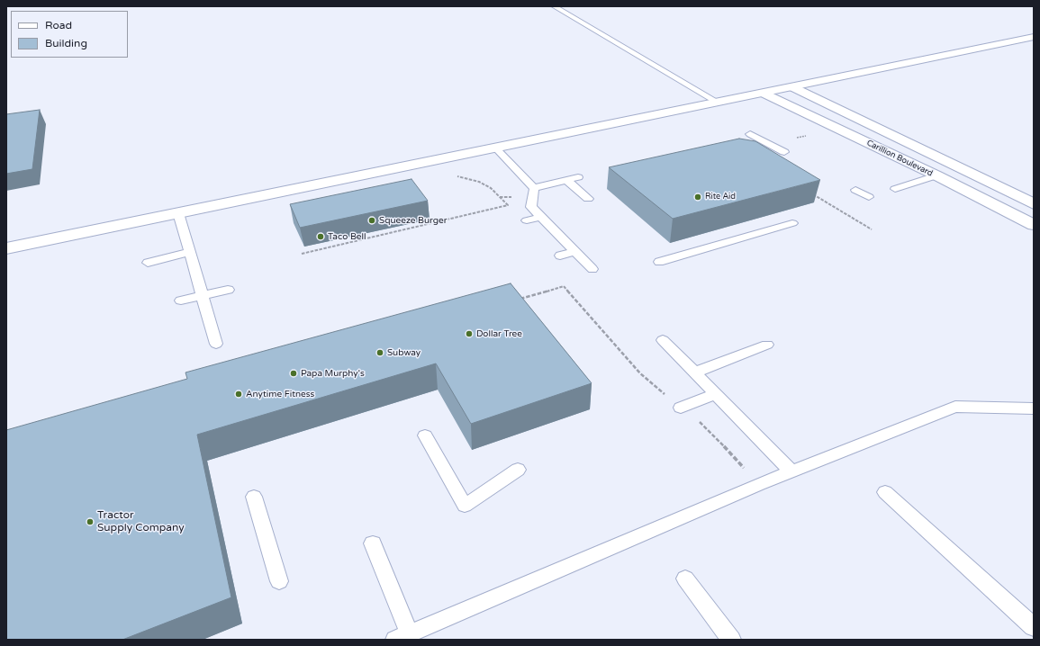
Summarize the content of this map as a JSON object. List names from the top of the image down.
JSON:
{
  "streets": {
    "main road": ["Carillion Boulevard"]
  },
  "places": [
    "Rite Aid",
    "Squeeze Burger",
    "Taco Bell",
    "Dollar Tree",
    "Subway",
    "Papa Murphy's",
    "Anytime Fitness",
    "Tractor Supply Company"
  ],
  "legend": ["Road", "Building"]
}
